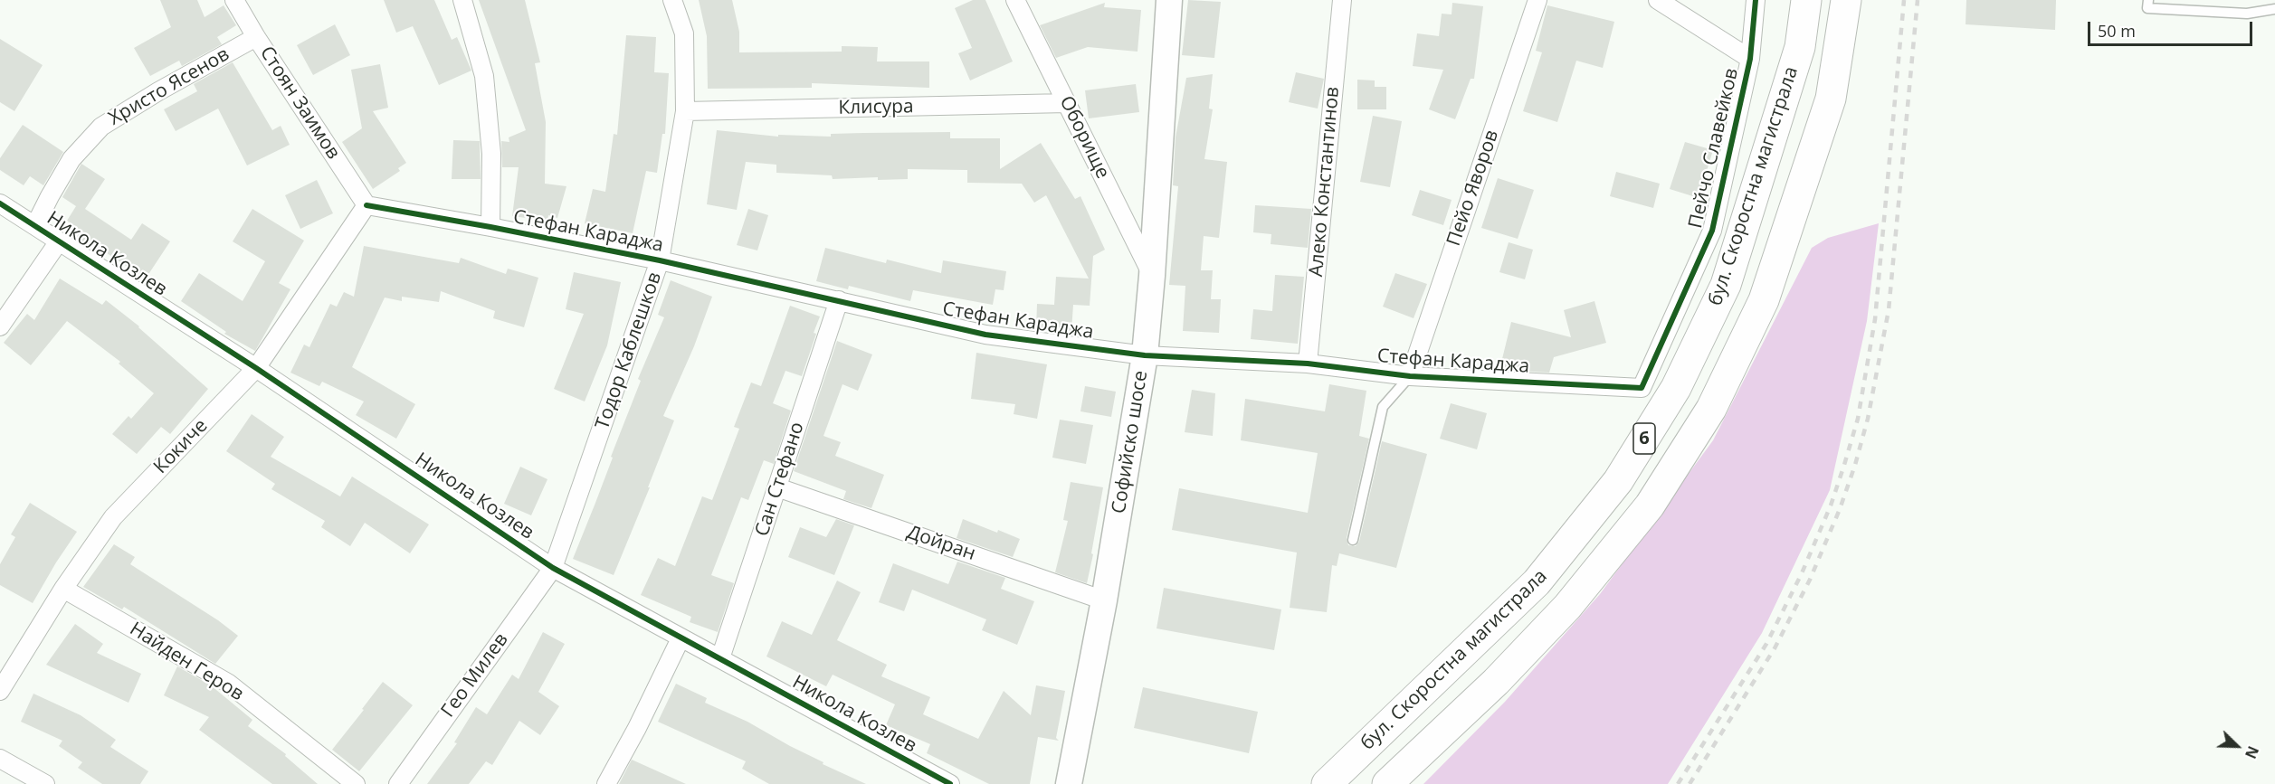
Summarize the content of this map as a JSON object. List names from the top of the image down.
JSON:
{
  "streets": {
    "highway": ["бул. Скоростна магистрала", "6"],
    "main road": ["Софийско шосе"],
    "street": [
      "Христо Ясенов",
      "Стоян Заимов",
      "Клисура",
      "Оборище",
      "Пейчо Славейков",
      "Алеко Константинов",
      "Пейо Яворов",
      "Стефан Караджа",
      "Никола Козлев",
      "Тодор Каблешков",
      "Кокиче",
      "Сан Стефано",
      "Дойран",
      "Найден Геров",
      "Гео Милев"
    ]
  },
  "crossings": [
    ["Христо Ясенов", "Стоян Заимов"],
    ["Христо Ясенов", "Никола Козлев"],
    ["Стоян Заимов", "Стефан Караджа"],
    ["Стоян Заимов", "Кокиче"],
    ["Клисура", "Оборище"],
    ["Клисура", "Тодор Каблешков"],
    ["Оборище", "Софийско шосе"],
    ["Пейчо Славейков", "Стефан Караджа"],
    ["Алеко Константинов", "Стефан Караджа"],
    ["Пейо Яворов", "Стефан Караджа"],
    ["Стефан Караджа", "Тодор Каблешков"],
    ["Стефан Караджа", "Софийско шосе"],
    ["Стефан Караджа", "Кокиче"],
    ["Стефан Караджа", "Сан Стефано"],
    ["Никола Козлев", "Тодор Каблешков"],
    ["Никола Козлев", "Кокиче"],
    ["Никола Козлев", "Сан Стефано"],
    ["Никола Козлев", "Гео Милев"],
    ["Тодор Каблешков", "Гео Милев"],
    ["Софийско шосе", "Дойран"],
    ["Кокиче", "Найден Геров"],
    ["Сан Стефано", "Дойран"]
  ],
  "scale_bar": "50 m",
  "north": "bottom right"
}
